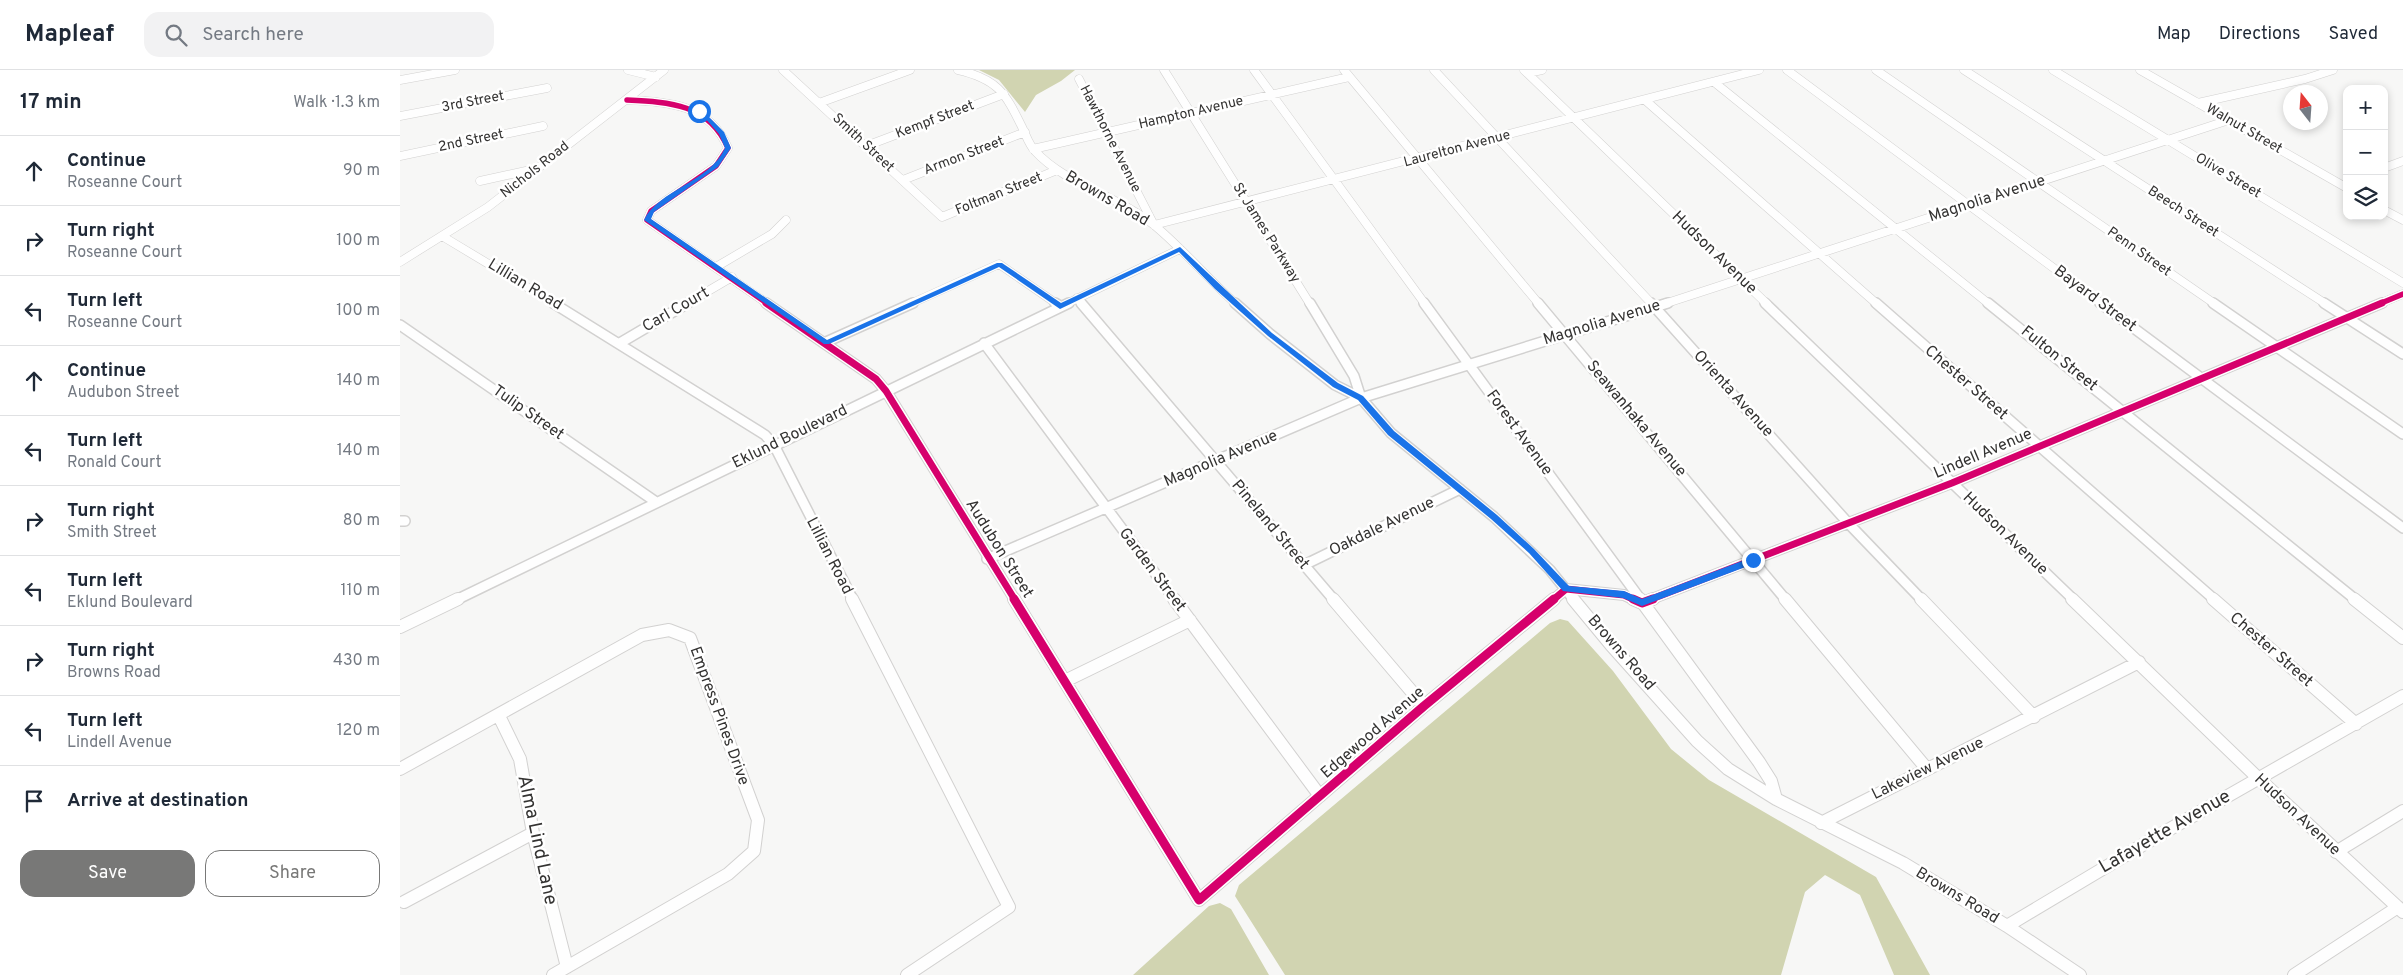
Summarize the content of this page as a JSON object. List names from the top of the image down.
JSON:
{
  "streets": {
    "street": [
      "3rd Street",
      "Hampton Avenue",
      "Kempf Street",
      "Walnut Street",
      "Hawthorne Avenue",
      "2nd Street",
      "Smith Street",
      "Laurelton Avenue",
      "Armon Street",
      "Nichols Road",
      "Olive Street",
      "Foltman Street",
      "Browns Road",
      "Magnolia Avenue",
      "Beech Street",
      "St James Parkway",
      "Penn Street",
      "Hudson Avenue",
      "Lillian Road",
      "Bayard Street",
      "Carl Court",
      "Fulton Street",
      "Chester Street",
      "Orienta Avenue",
      "Tulip Street",
      "Seawanhaka Avenue",
      "Forest Avenue",
      "Eklund Boulevard",
      "Lindell Avenue",
      "Pineland Street",
      "Oakdale Avenue",
      "Audubon Street",
      "Garden Street",
      "Empress Pines Drive",
      "Edgewood Avenue",
      "Lakeview Avenue",
      "Lafayette Avenue",
      "Alma Lind Lane"
    ]
  },
  "crossings": [
    ["Hampton Avenue", "Hawthorne Avenue"],
    ["Hampton Avenue", "Browns Road"],
    ["Hampton Avenue", "St James Parkway"],
    ["Hampton Avenue", "Seawanhaka Avenue"],
    ["Hampton Avenue", "Forest Avenue"],
    ["Kempf Street", "Smith Street"],
    ["Kempf Street", "Browns Road"],
    ["Walnut Street", "Magnolia Avenue"],
    ["Hawthorne Avenue", "Laurelton Avenue"],
    ["Hawthorne Avenue", "Browns Road"],
    ["Smith Street", "Armon Street"],
    ["Smith Street", "Foltman Street"],
    ["Laurelton Avenue", "Browns Road"],
    ["Laurelton Avenue", "St James Parkway"],
    ["Laurelton Avenue", "Hudson Avenue"],
    ["Laurelton Avenue", "Fulton Street"],
    ["Laurelton Avenue", "Chester Street"],
    ["Laurelton Avenue", "Orienta Avenue"],
    ["Laurelton Avenue", "Seawanhaka Avenue"],
    ["Laurelton Avenue", "Forest Avenue"],
    ["Armon Street", "Browns Road"],
    ["Nichols Road", "Lillian Road"],
    ["Nichols Road", "Audubon Street"],
    ["Olive Street", "Magnolia Avenue"],
    ["Foltman Street", "Browns Road"],
    ["Browns Road", "Magnolia Avenue"],
    ["Browns Road", "St James Parkway"],
    ["Browns Road", "Forest Avenue"],
    ["Browns Road", "Eklund Boulevard"],
    ["Browns Road", "Oakdale Avenue"],
    ["Browns Road", "Edgewood Avenue"],
    ["Browns Road", "Lakeview Avenue"],
    ["Browns Road", "Lafayette Avenue"],
    ["Magnolia Avenue", "Beech Street"],
    ["Magnolia Avenue", "St James Parkway"],
    ["Magnolia Avenue", "Penn Street"],
    ["Magnolia Avenue", "Hudson Avenue"],
    ["Magnolia Avenue", "Bayard Street"],
    ["Magnolia Avenue", "Fulton Street"],
    ["Magnolia Avenue", "Chester Street"],
    ["Magnolia Avenue", "Orienta Avenue"],
    ["Magnolia Avenue", "Seawanhaka Avenue"],
    ["Magnolia Avenue", "Forest Avenue"],
    ["Magnolia Avenue", "Pineland Street"],
    ["Magnolia Avenue", "Audubon Street"],
    ["Magnolia Avenue", "Garden Street"],
    ["Beech Street", "Lindell Avenue"],
    ["Penn Street", "Lindell Avenue"],
    ["Hudson Avenue", "Lindell Avenue"],
    ["Hudson Avenue", "Lakeview Avenue"],
    ["Hudson Avenue", "Lafayette Avenue"],
    ["Lillian Road", "Carl Court"],
    ["Lillian Road", "Eklund Boulevard"],
    ["Bayard Street", "Lindell Avenue"],
    ["Carl Court", "Audubon Street"],
    ["Fulton Street", "Lindell Avenue"],
    ["Chester Street", "Lindell Avenue"],
    ["Chester Street", "Lafayette Avenue"],
    ["Orienta Avenue", "Lindell Avenue"],
    ["Orienta Avenue", "Lakeview Avenue"],
    ["Tulip Street", "Eklund Boulevard"],
    ["Seawanhaka Avenue", "Lindell Avenue"],
    ["Seawanhaka Avenue", "Lakeview Avenue"],
    ["Forest Avenue", "Lindell Avenue"],
    ["Eklund Boulevard", "Pineland Street"],
    ["Eklund Boulevard", "Audubon Street"],
    ["Eklund Boulevard", "Garden Street"],
    ["Pineland Street", "Oakdale Avenue"],
    ["Pineland Street", "Edgewood Avenue"],
    ["Audubon Street", "Edgewood Avenue"],
    ["Garden Street", "Edgewood Avenue"],
    ["Empress Pines Drive", "Alma Lind Lane"]
  ],
  "north": "top",
  "page": {
    "header": "Mapleaf",
    "search": "Search here",
    "nav": ["Map", "Directions", "Saved"],
    "heading": ["17 min", "Walk · 1.3 km"],
    "map_buttons": ["+", "−"],
    "list": [
      ["Continue", "Roseanne Court", "90 m"],
      ["Turn right", "Roseanne Court", "100 m"],
      ["Turn left", "Roseanne Court", "100 m"],
      ["Continue", "Audubon Street", "140 m"],
      ["Turn left", "Ronald Court", "140 m"],
      ["Turn right", "Smith Street", "80 m"],
      ["Turn left", "Eklund Boulevard", "110 m"],
      ["Turn right", "Browns Road", "430 m"],
      ["Turn left", "Lindell Avenue", "120 m"],
      "Arrive at destination"
    ],
    "buttons": ["Save", "Share"]
  }
}
